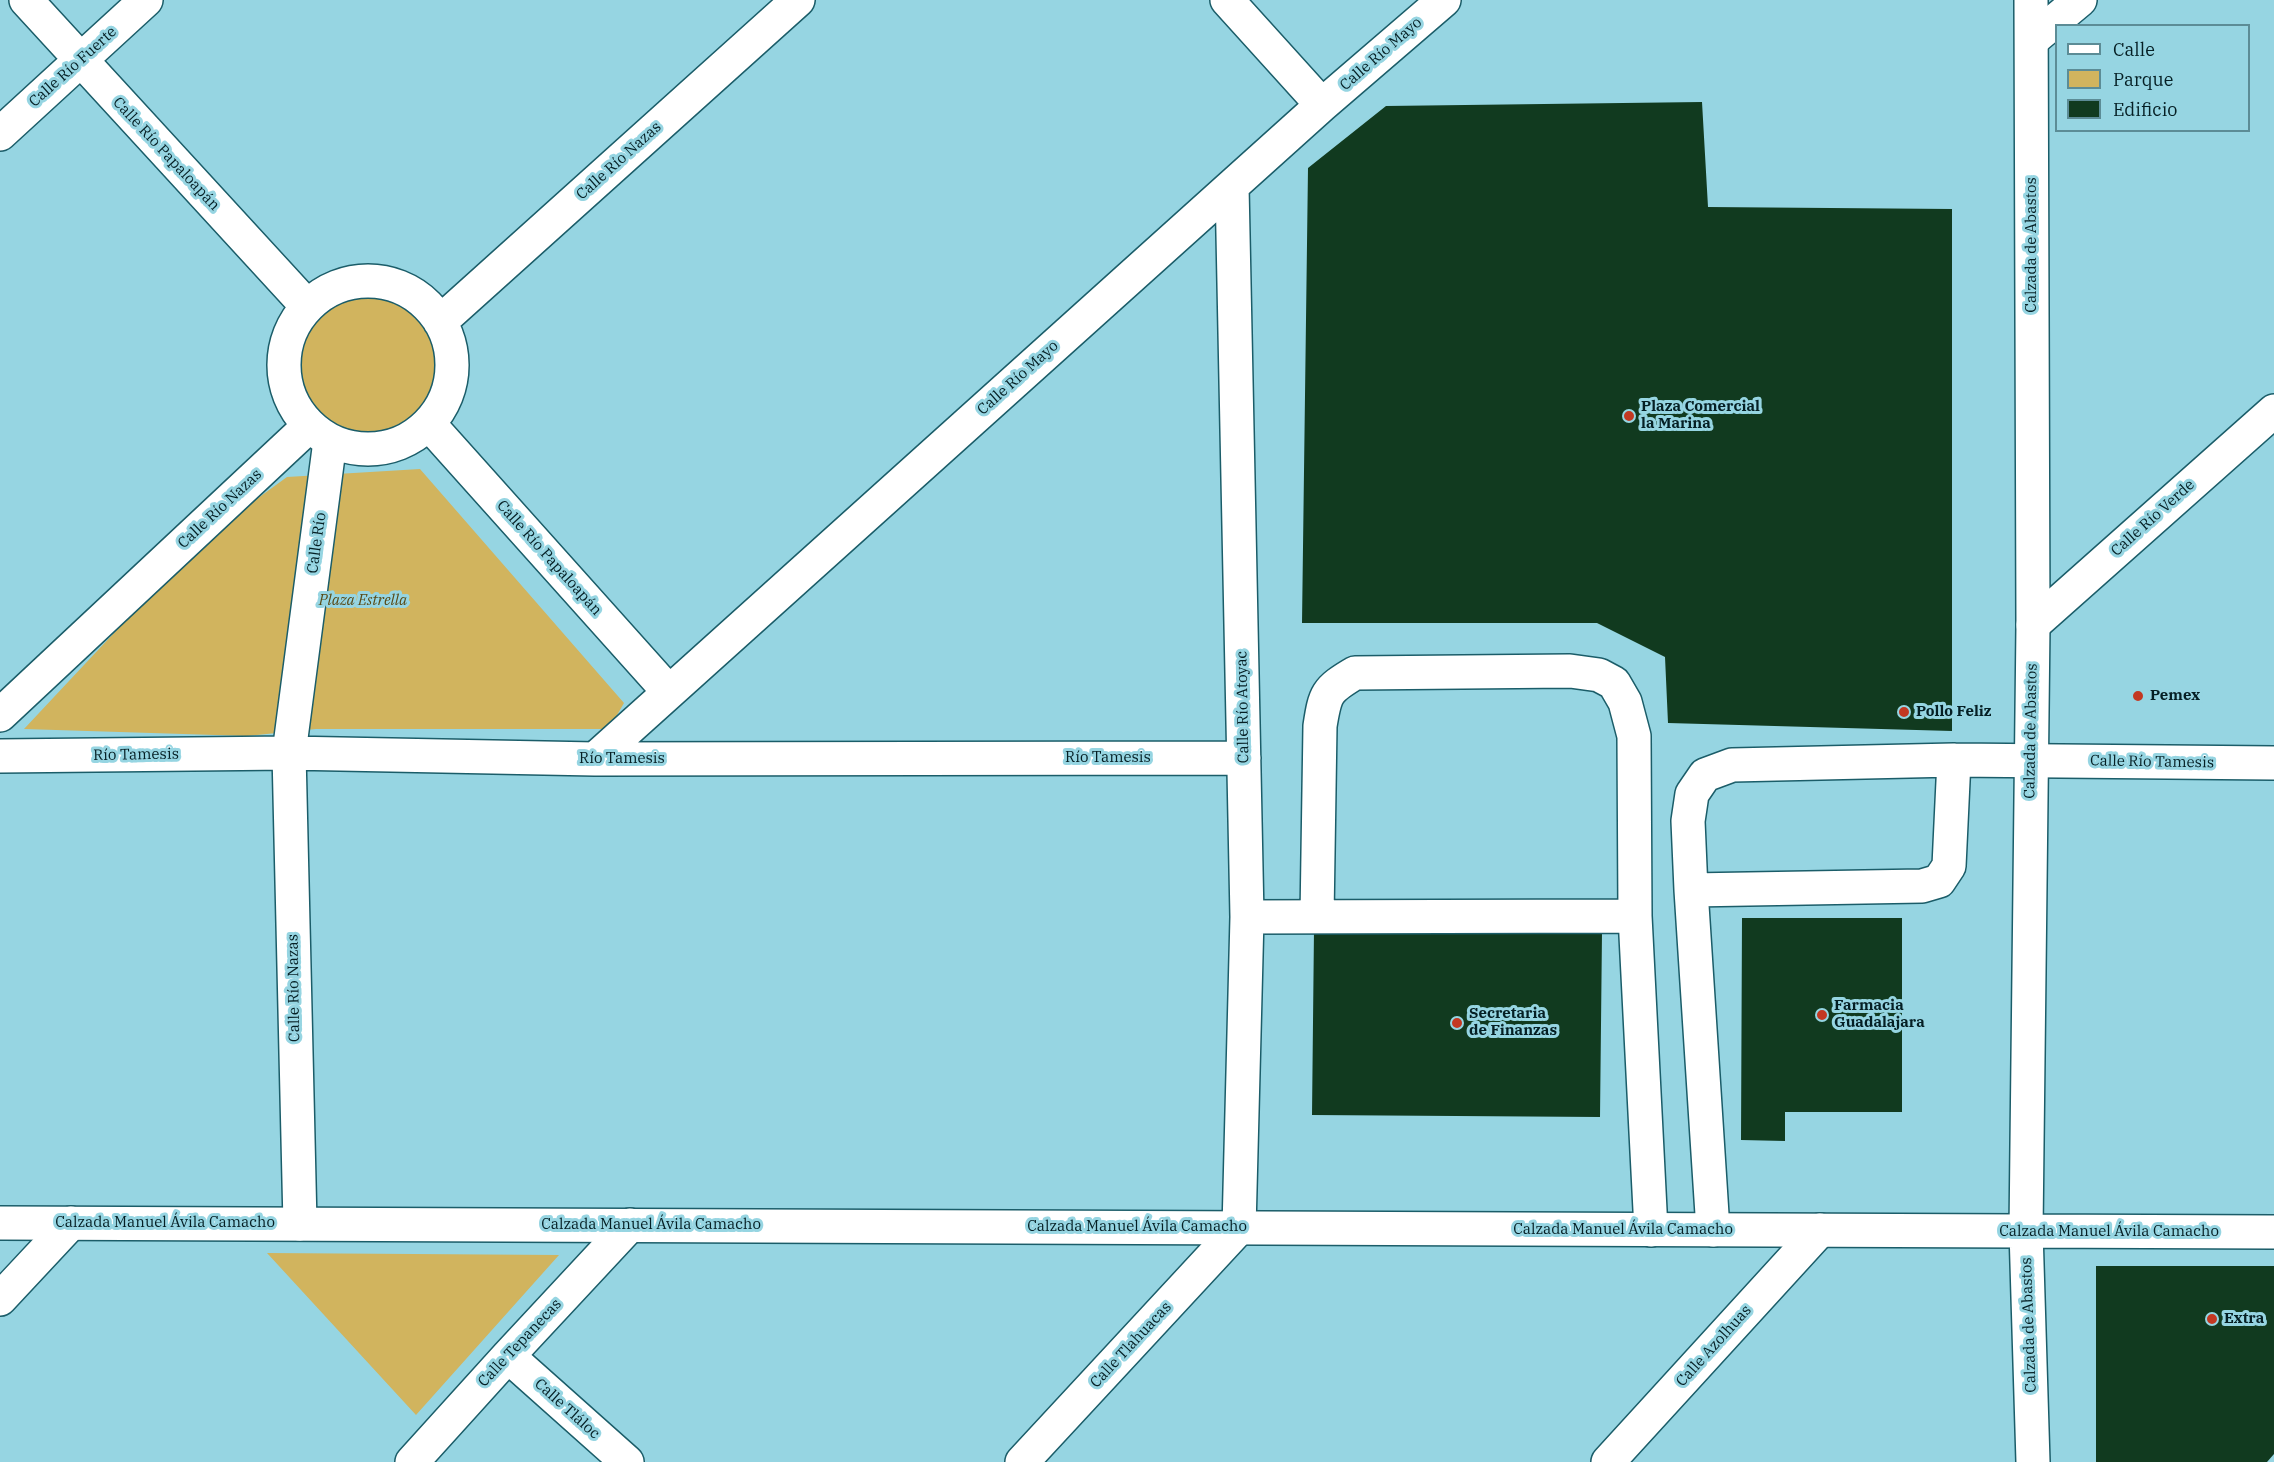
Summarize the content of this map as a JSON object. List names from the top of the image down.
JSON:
{
  "streets": {
    "street": [
      "Calle Río Mayo",
      "Calle Río Fuerte",
      "Calle Río Papaloapán",
      "Calle Río Nazas",
      "Calzada de Abastos",
      "Calle Río Verde",
      "Calle Río",
      "Calle Río Atoyac",
      "Río Tamesis",
      "Calle Río Tamesis",
      "Calzada Manuel Ávila Camacho",
      "Calle Tepanecas",
      "Calle Tlahuacas",
      "Calle Azolhuas",
      "Calle Tláloc"
    ]
  },
  "crossings": [
    ["Calle Río Mayo", "Calle Río Papaloapán"],
    ["Calle Río Mayo", "Calle Río Atoyac"],
    ["Calle Río Mayo", "Río Tamesis"],
    ["Calle Río Fuerte", "Calle Río Papaloapán"],
    ["Calle Río Papaloapán", "Calle Río Nazas"],
    ["Calle Río Papaloapán", "Calle Río"],
    ["Calle Río Nazas", "Calle Río"],
    ["Calle Río Nazas", "Río Tamesis"],
    ["Calle Río Nazas", "Calzada Manuel Ávila Camacho"],
    ["Calzada de Abastos", "Calle Río Verde"],
    ["Calzada de Abastos", "Calle Río Tamesis"],
    ["Calzada de Abastos", "Calzada Manuel Ávila Camacho"],
    ["Calle Río", "Río Tamesis"],
    ["Calle Río Atoyac", "Río Tamesis"],
    ["Calle Río Atoyac", "Calzada Manuel Ávila Camacho"],
    ["Calle Río Atoyac", "Calle Tlahuacas"],
    ["Calle Río Tamesis", "Calzada Manuel Ávila Camacho"],
    ["Calzada Manuel Ávila Camacho", "Calle Tepanecas"],
    ["Calzada Manuel Ávila Camacho", "Calle Tlahuacas"],
    ["Calzada Manuel Ávila Camacho", "Calle Azolhuas"],
    ["Calle Tepanecas", "Calle Tláloc"]
  ],
  "parks": ["Plaza Estrella"],
  "places": [
    "Plaza Comercial la Marina",
    "Pemex",
    "Pollo Feliz",
    "Farmacia Guadalajara",
    "Secretaria de Finanzas",
    "Extra"
  ],
  "legend": ["Calle", "Parque", "Edificio"]
}
